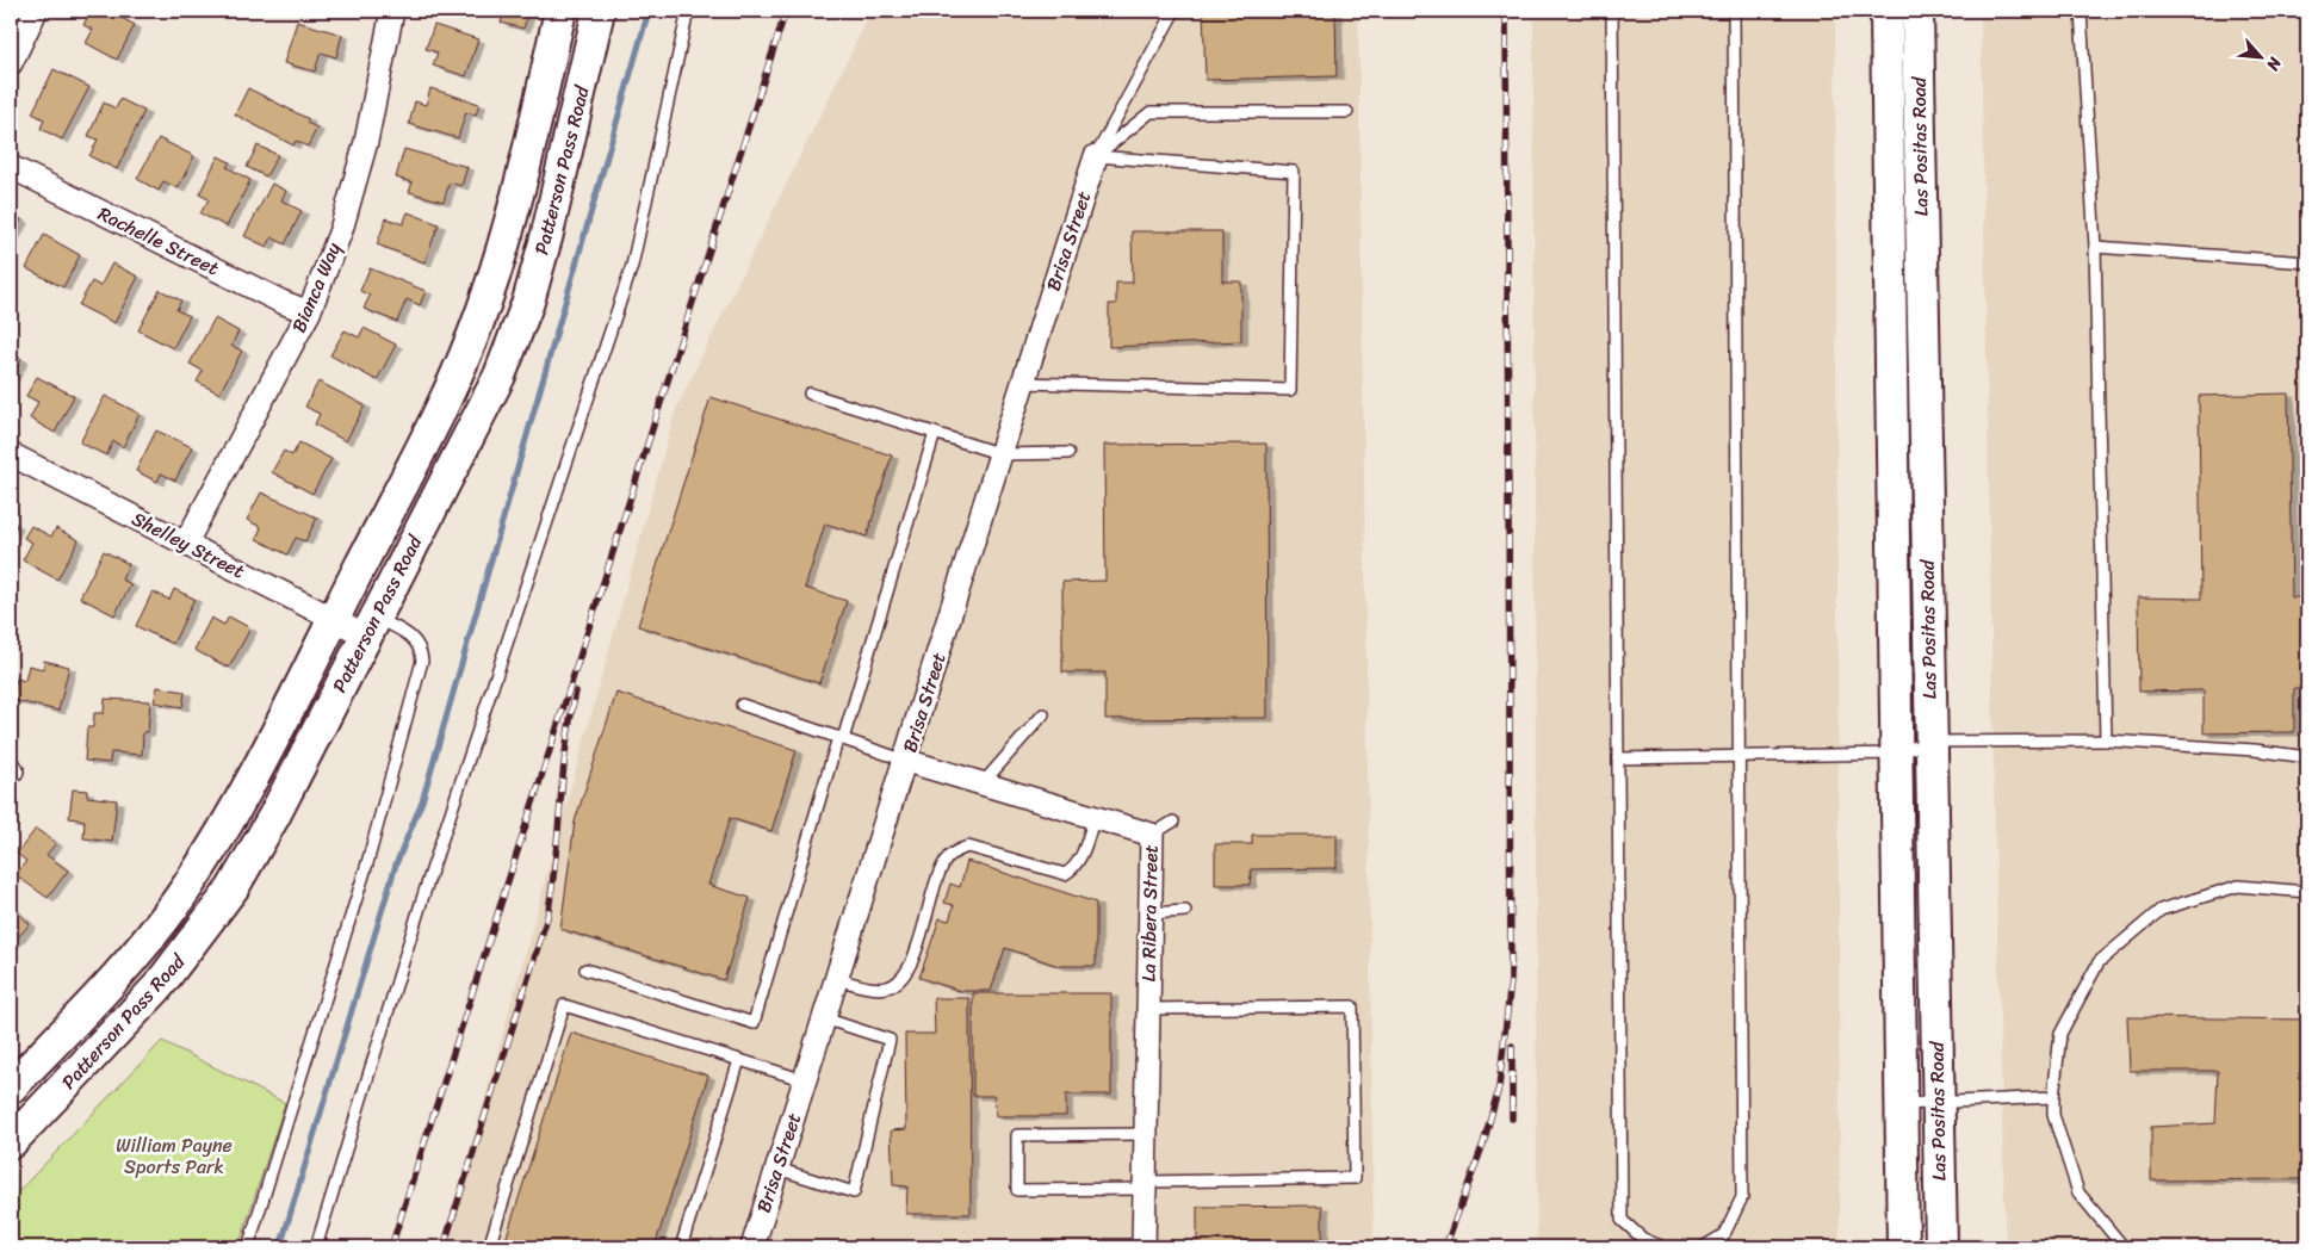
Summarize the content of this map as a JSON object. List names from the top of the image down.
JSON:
{
  "streets": {
    "main road": ["Las Positas Road", "Patterson Pass Road"],
    "street": [
      "Rachelle Street",
      "Brisa Street",
      "Bianca Way",
      "Shelley Street",
      "La Ribera Street"
    ]
  },
  "crossings": [
    ["Patterson Pass Road", "Shelley Street"],
    ["Rachelle Street", "Bianca Way"],
    ["Brisa Street", "La Ribera Street"],
    ["Bianca Way", "Shelley Street"]
  ],
  "parks": ["William Payne Sports Park"],
  "north": "bottom right"
}
